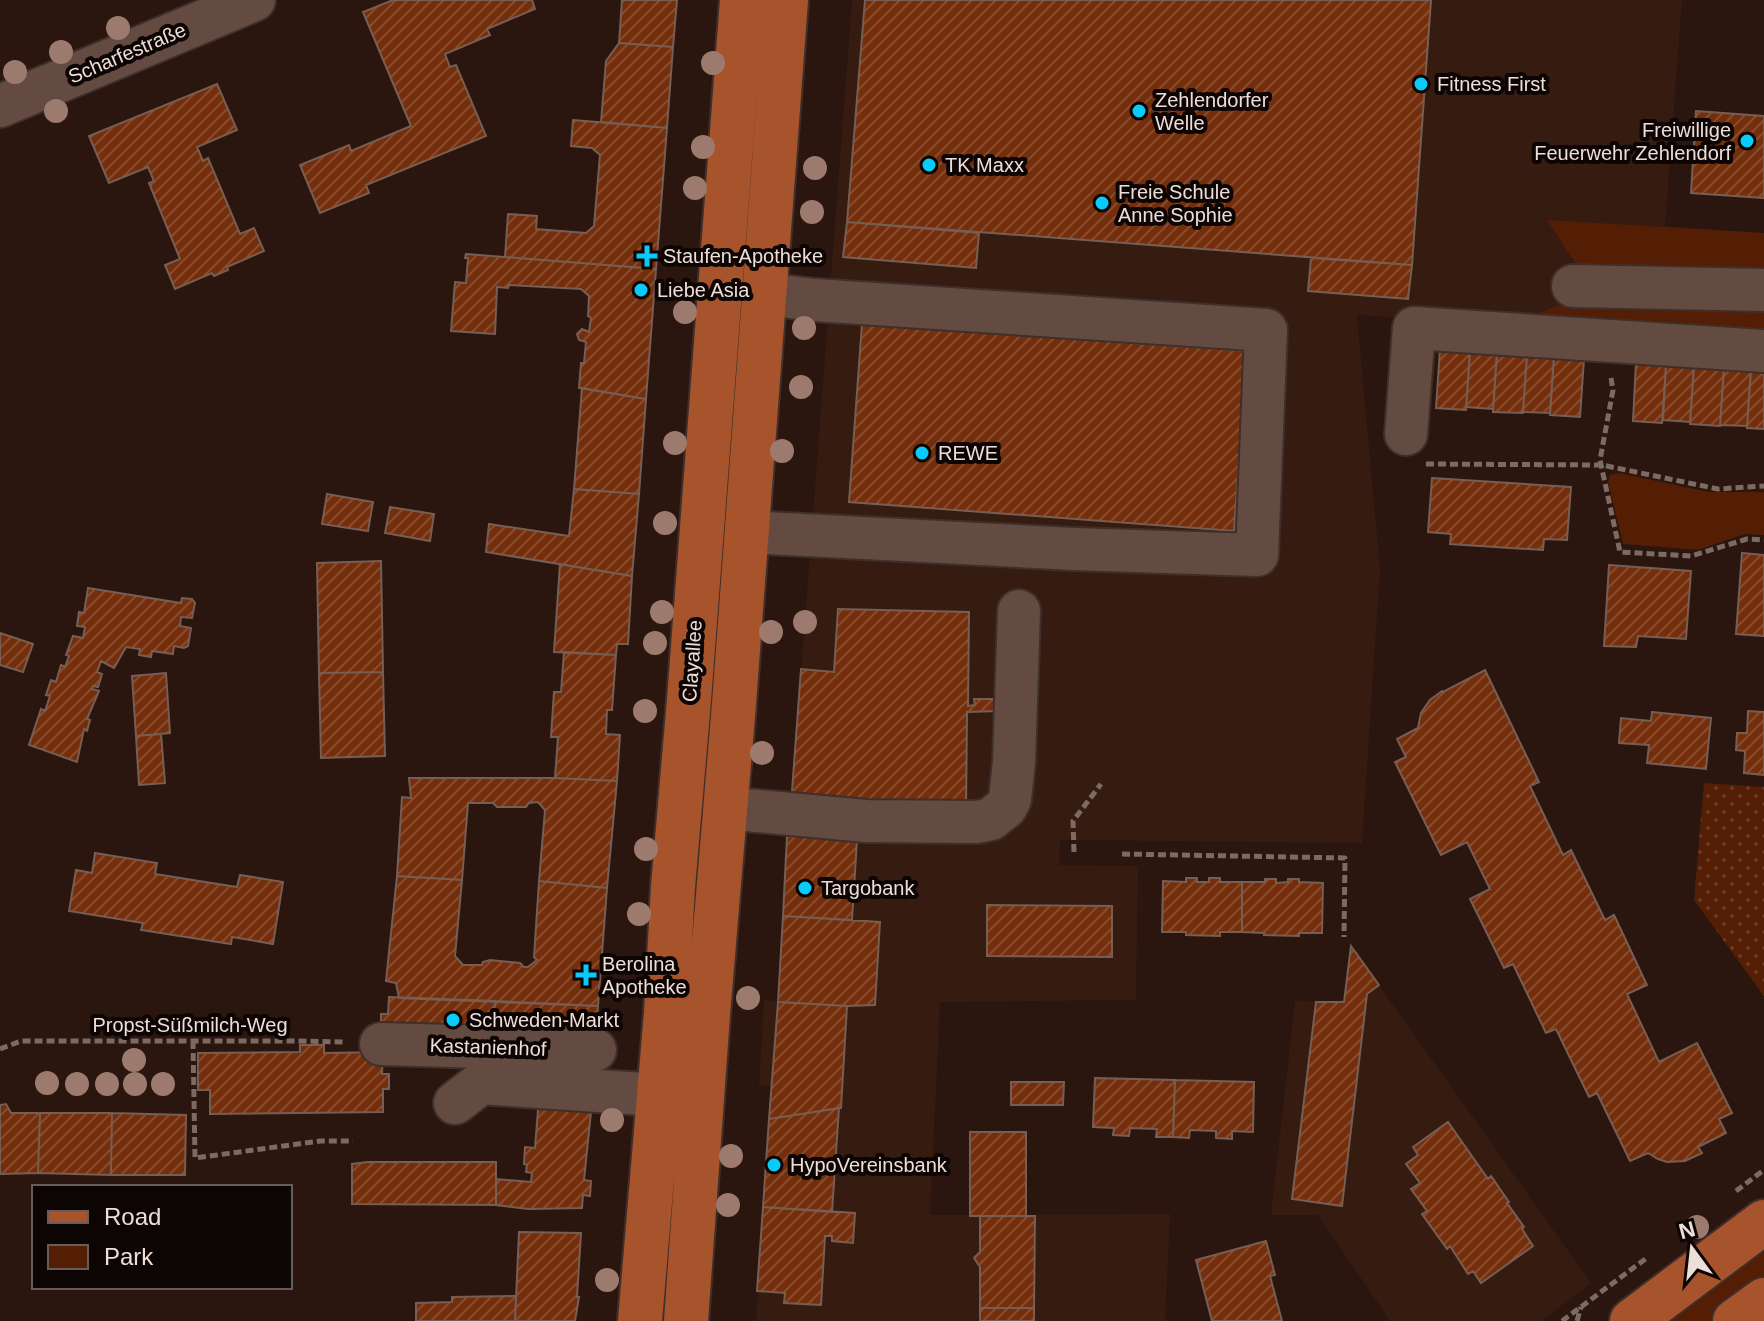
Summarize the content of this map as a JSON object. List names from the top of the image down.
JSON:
{
  "streets": {
    "main road": ["Clayallee"],
    "street": ["Scharfestraße", "Kastanienhof"],
    "path": ["Propst-Süßmilch-Weg"]
  },
  "crossings": [
    ["Propst-Süßmilch-Weg", "Kastanienhof"]
  ],
  "places": {
    "other": [
      "Fitness First",
      "Zehlendorfer Welle",
      "Freiwillige Feuerwehr Zehlendorf",
      "TK Maxx",
      "Freie Schule Anne Sophie",
      "Liebe Asia",
      "REWE",
      "Targobank",
      "Schweden-Markt",
      "HypoVereinsbank"
    ],
    "health": ["Staufen-Apotheke", "Berolina Apotheke"]
  },
  "legend": ["Road", "Park"],
  "north": "top"
}
